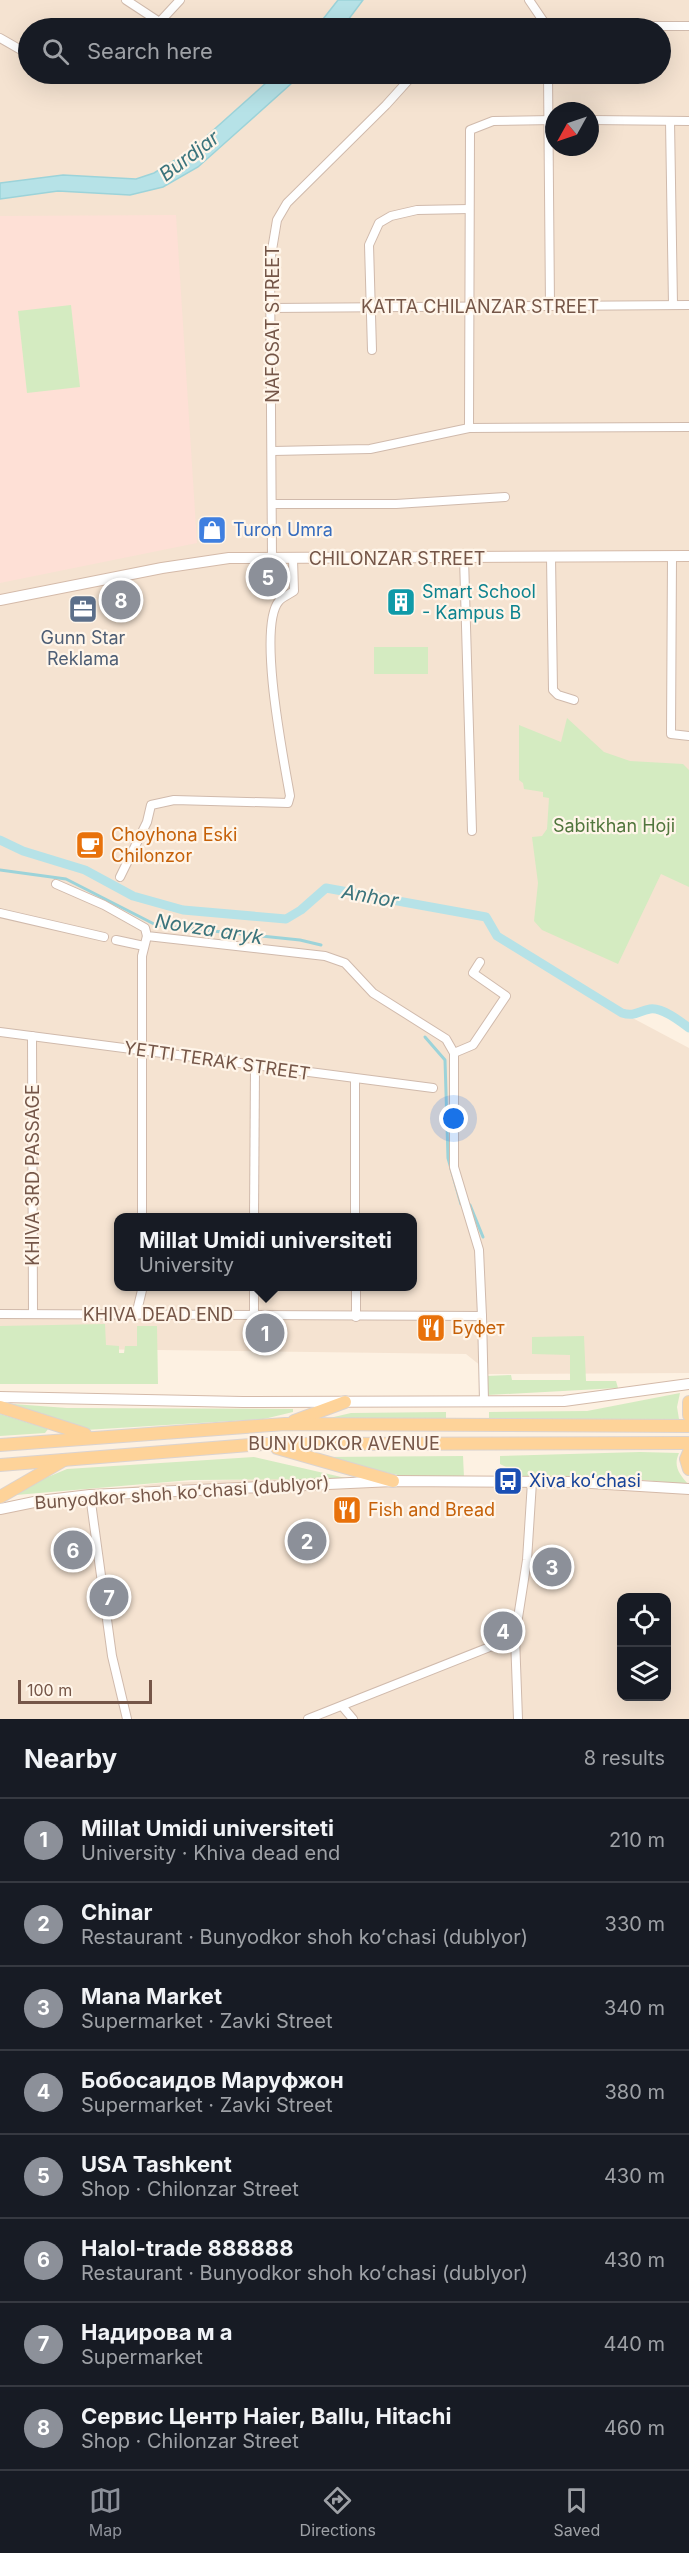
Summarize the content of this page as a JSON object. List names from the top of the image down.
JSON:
{
  "streets": {
    "main road": ["BUNYUDKOR AVENUE"],
    "street": [
      "KATTA CHILANZAR STREET",
      "NAFOSAT STREET",
      "CHILONZAR STREET",
      "YETTI TERAK STREET",
      "KHIVA 3RD PASSAGE",
      "KHIVA DEAD END",
      "Bunyodkor shoh koʻchasi (dublyor)"
    ]
  },
  "crossings": [
    ["KATTA CHILANZAR STREET", "NAFOSAT STREET"],
    ["NAFOSAT STREET", "CHILONZAR STREET"],
    ["YETTI TERAK STREET", "KHIVA 3RD PASSAGE"],
    ["KHIVA 3RD PASSAGE", "KHIVA DEAD END"]
  ],
  "water": ["Burdjar", "Anhor", "Novza aryk"],
  "parks": ["Sabitkhan Hoji"],
  "places": {
    "shop": ["Turon Umra"],
    "building": ["Smart School - Kampus B"],
    "office": ["Gunn Star Reklama"],
    "cafe": ["Choyhona Eski Chilonzor"],
    "restaurant": ["Буфет", "Fish and Bread"],
    "bus stop": ["Xiva koʻchasi"]
  },
  "scale_bar": "100 m",
  "north": "bottom left",
  "page": {
    "search": "Search here",
    "pins": [
      "5",
      "8",
      "1",
      "2",
      "6",
      "3",
      "7",
      "4"
    ],
    "popup": ["Millat Umidi universiteti", "University"],
    "scale": "100 m",
    "heading": ["Nearby", "8 results"],
    "list": [
      {
        "mark": "1",
        "name": "Millat Umidi universiteti",
        "note": "University · Khiva dead end",
        "value": "210 m"
      },
      {
        "mark": "2",
        "name": "Chinar",
        "note": "Restaurant · Bunyodkor shoh koʻchasi (dublyor)",
        "value": "330 m"
      },
      {
        "mark": "3",
        "name": "Mana Market",
        "note": "Supermarket · Zavki Street",
        "value": "340 m"
      },
      {
        "mark": "4",
        "name": "Бобосаидов Маруфжон",
        "note": "Supermarket · Zavki Street",
        "value": "380 m"
      },
      {
        "mark": "5",
        "name": "USA Tashkent",
        "note": "Shop · Chilonzar Street",
        "value": "430 m"
      },
      {
        "mark": "6",
        "name": "Halol-trade 888888",
        "note": "Restaurant · Bunyodkor shoh koʻchasi (dublyor)",
        "value": "430 m"
      },
      {
        "mark": "7",
        "name": "Надирова м а",
        "note": "Supermarket",
        "value": "440 m"
      },
      {
        "mark": "8",
        "name": "Сервис Центр Haier, Ballu, Hitachi",
        "note": "Shop · Chilonzar Street",
        "value": "460 m"
      }
    ],
    "nav": ["Map", "Directions", "Saved"]
  }
}
